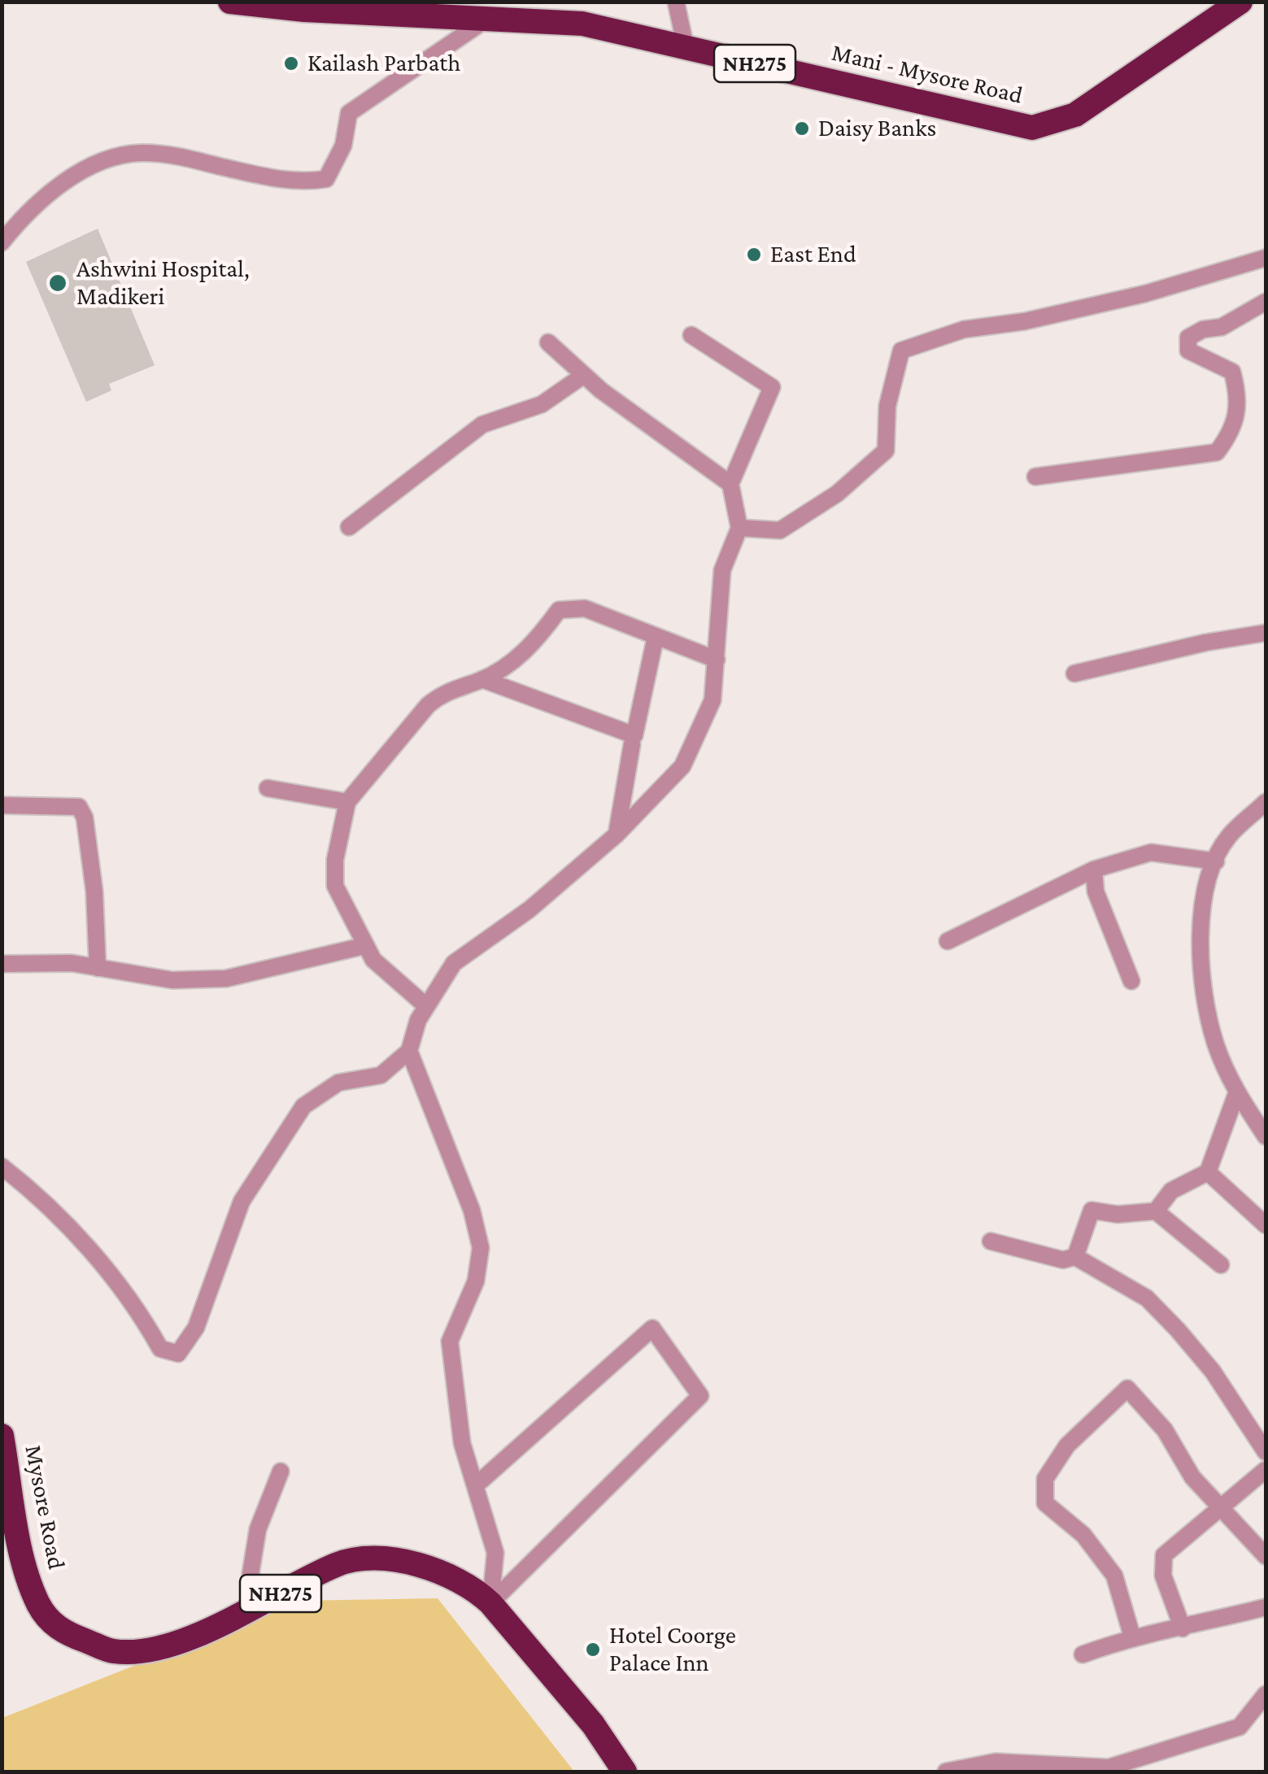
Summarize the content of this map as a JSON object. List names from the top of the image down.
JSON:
{
  "streets": {
    "highway": ["NH275", "Mani - Mysore Road", "Mysore Road"]
  },
  "places": [
    "Kailash Parbath",
    "Daisy Banks",
    "East End",
    "Ashwini Hospital, Madikeri",
    "Hotel Coorge Palace Inn"
  ]
}
